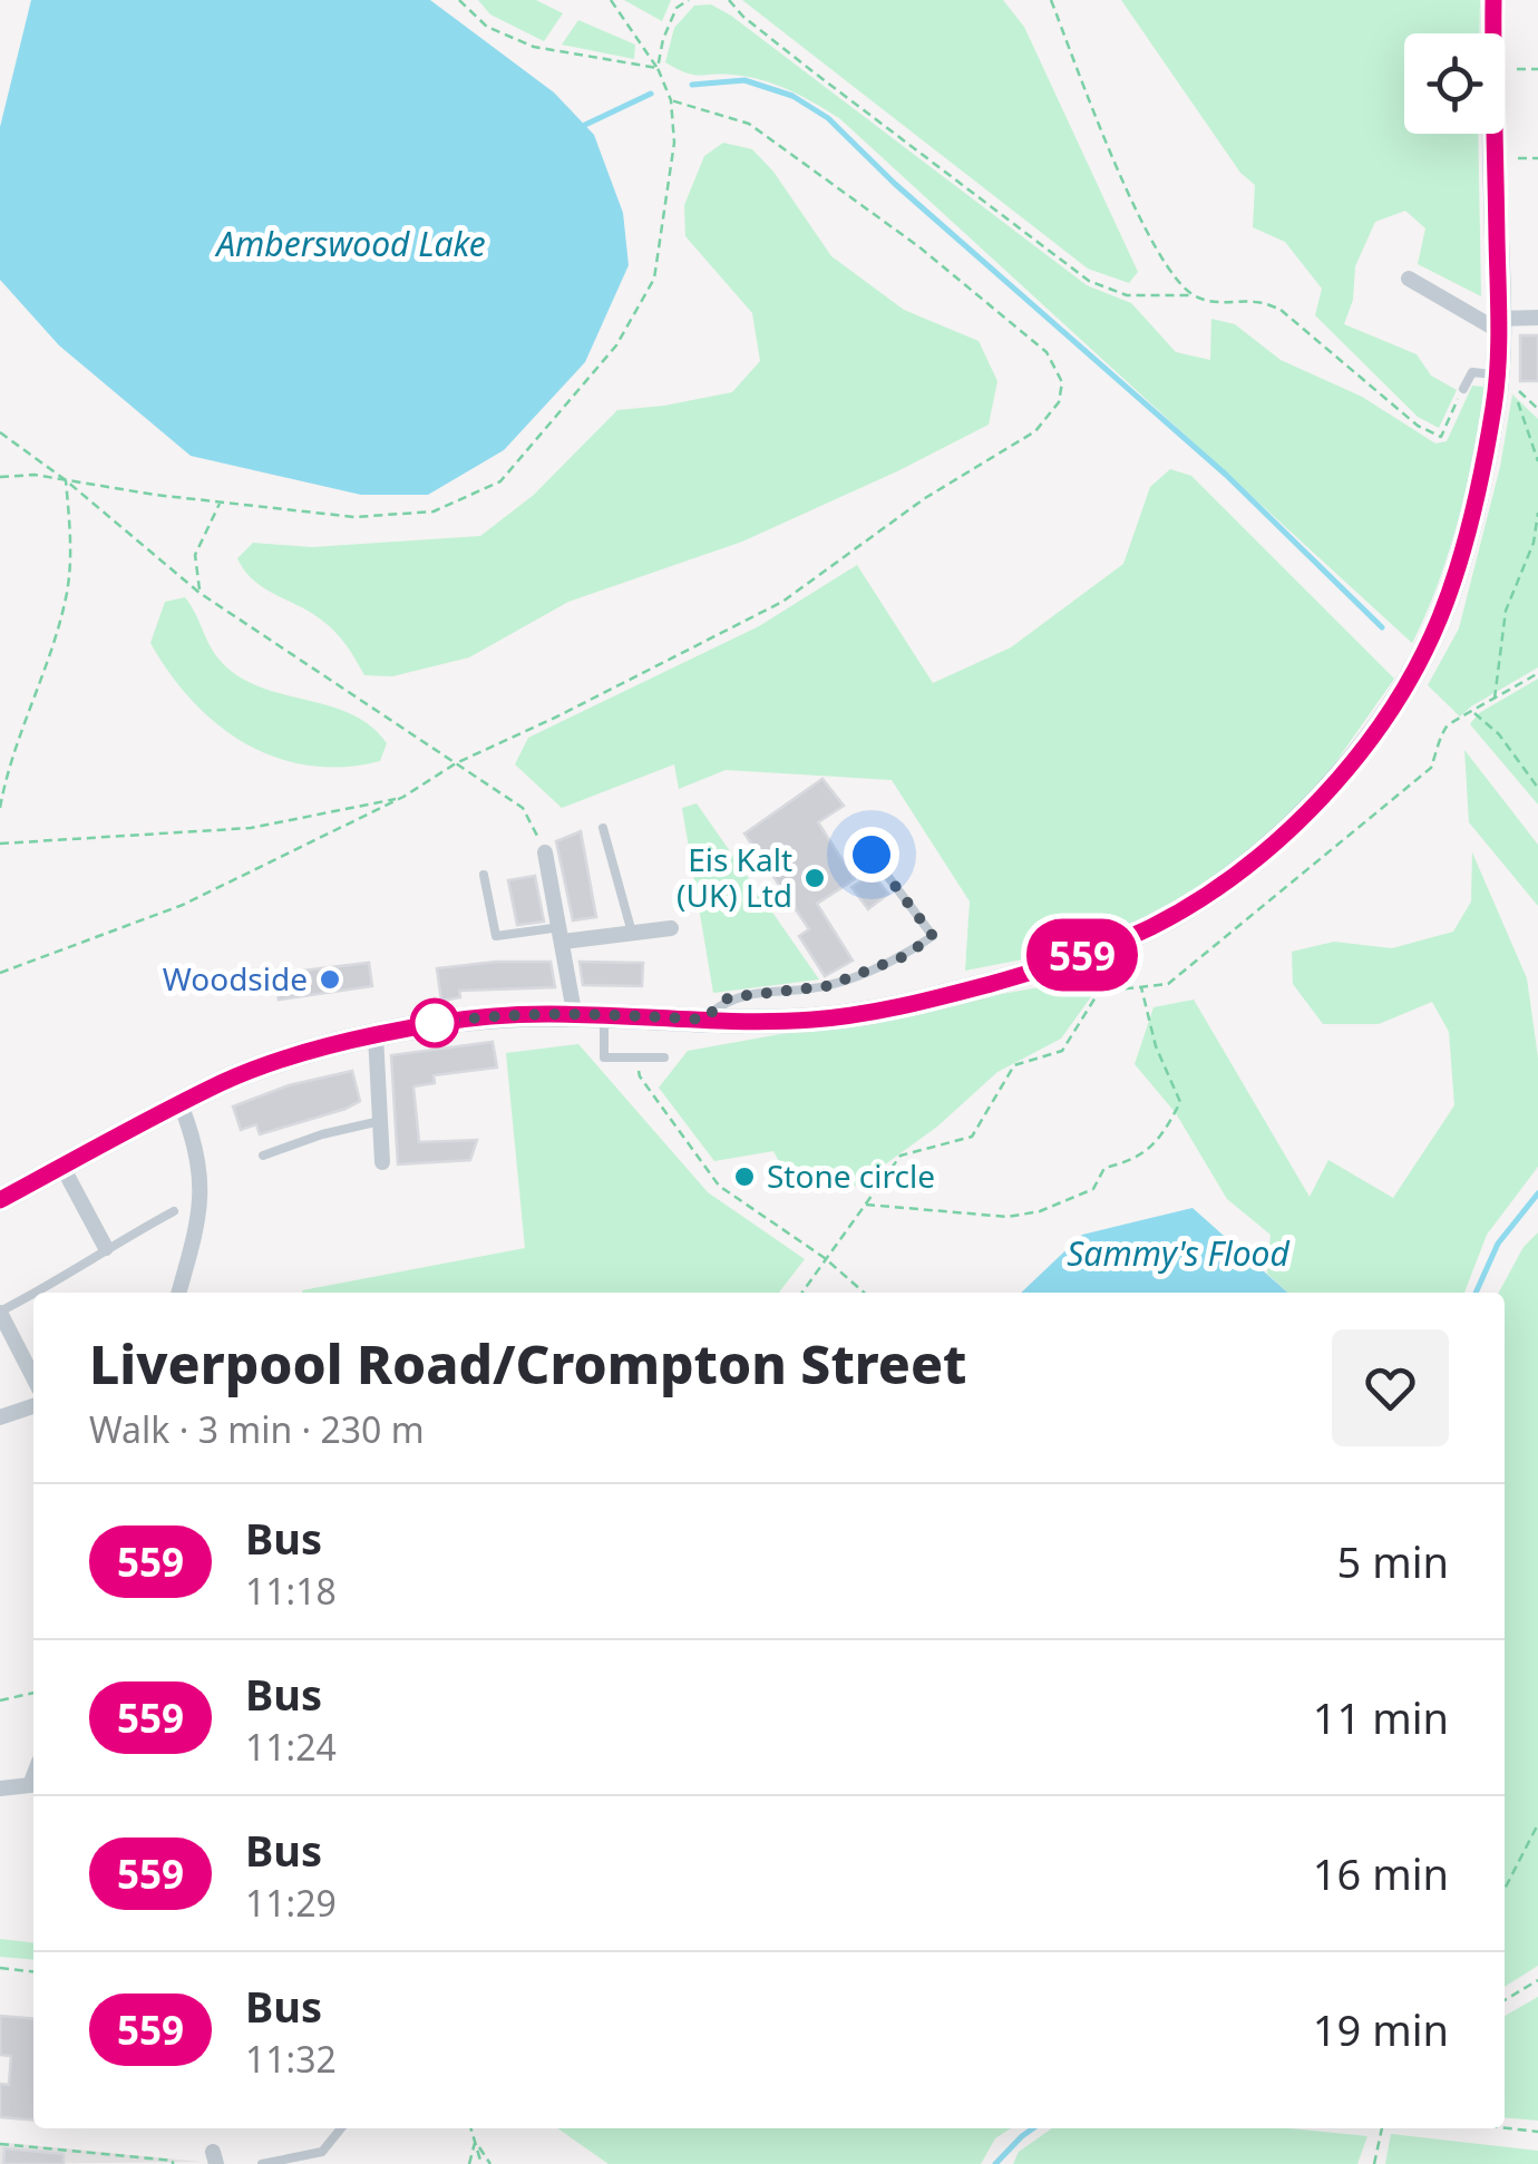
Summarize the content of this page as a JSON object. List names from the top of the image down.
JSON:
{
  "water": ["Amberswood Lake", "Sammy's Flood"],
  "places": ["Eis Kalt (UK) Ltd", "Woodside", "Stone circle"],
  "lines": ["bus line 559"],
  "page": {
    "on_map": "559",
    "heading": ["Liverpool Road/Crompton Street", "Walk · 3 min · 230 m"],
    "list": [
      {
        "mark": "559",
        "name": "Bus",
        "note": "11:18",
        "value": "5 min"
      },
      {
        "mark": "559",
        "name": "Bus",
        "note": "11:24",
        "value": "11 min"
      },
      {
        "mark": "559",
        "name": "Bus",
        "note": "11:29",
        "value": "16 min"
      },
      {
        "mark": "559",
        "name": "Bus",
        "note": "11:32",
        "value": "19 min"
      }
    ]
  }
}
